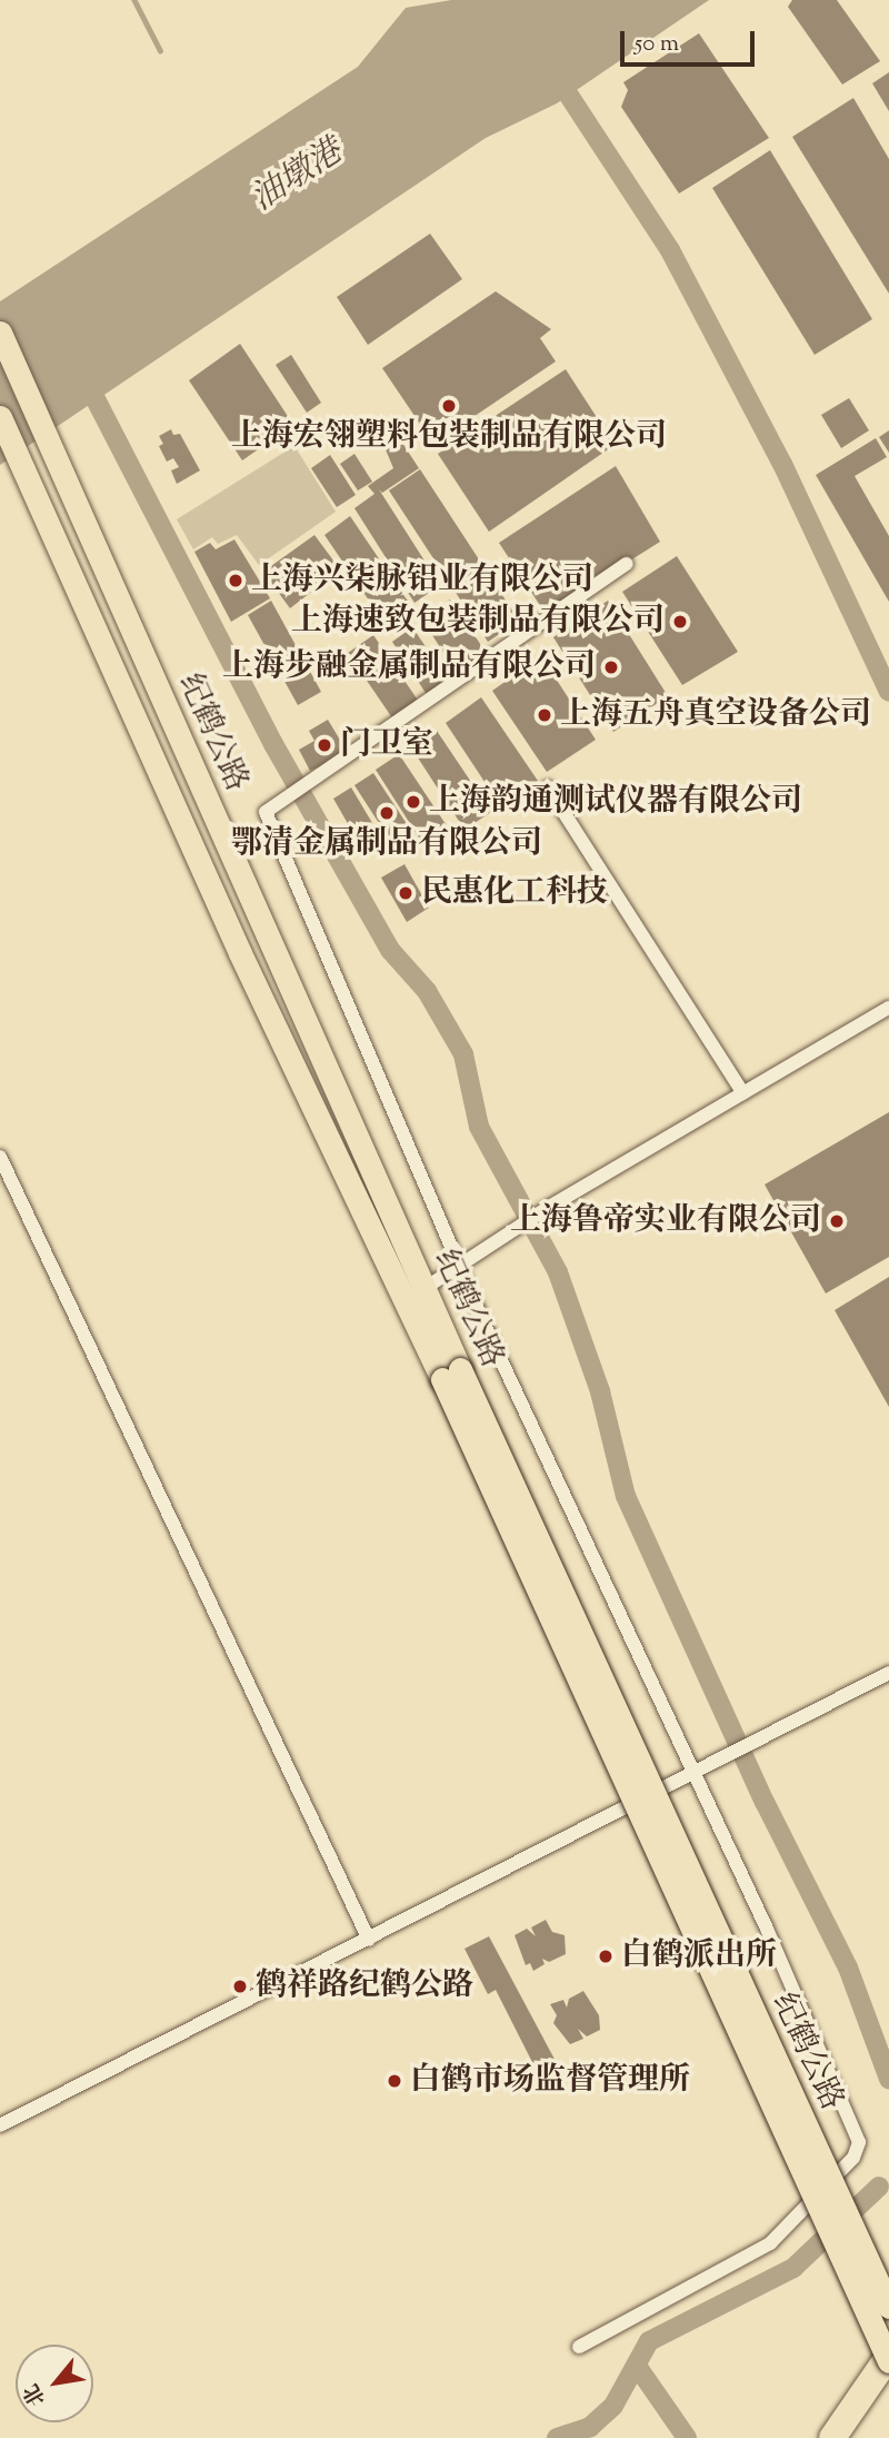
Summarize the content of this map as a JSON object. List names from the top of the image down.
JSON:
{
  "streets": {
    "main road": ["纪鹤公路"]
  },
  "water": ["油墩港"],
  "places": [
    "上海宏翎塑料包装制品有限公司",
    "上海兴柒脉铝业有限公司",
    "上海速致包装制品有限公司",
    "上海步融金属制品有限公司",
    "上海五舟真空设备公司",
    "门卫室",
    "上海韵通测试仪器有限公司",
    "鄂清金属制品有限公司",
    "民惠化工科技",
    "上海鲁帝实业有限公司",
    "白鹤派出所",
    "鹤祥路纪鹤公路",
    "白鹤市场监督管理所"
  ],
  "scale_bar": "50 m",
  "north": "bottom left"
}
